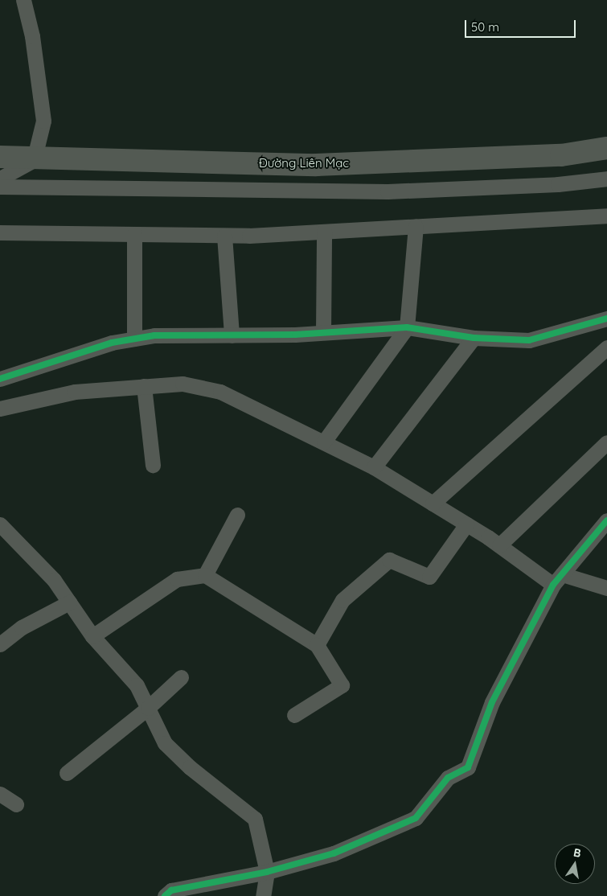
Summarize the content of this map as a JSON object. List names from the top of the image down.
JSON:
{
  "streets": {
    "main road": ["Đường Liên Mạc"]
  },
  "scale_bar": "50 m",
  "north": "top"
}
